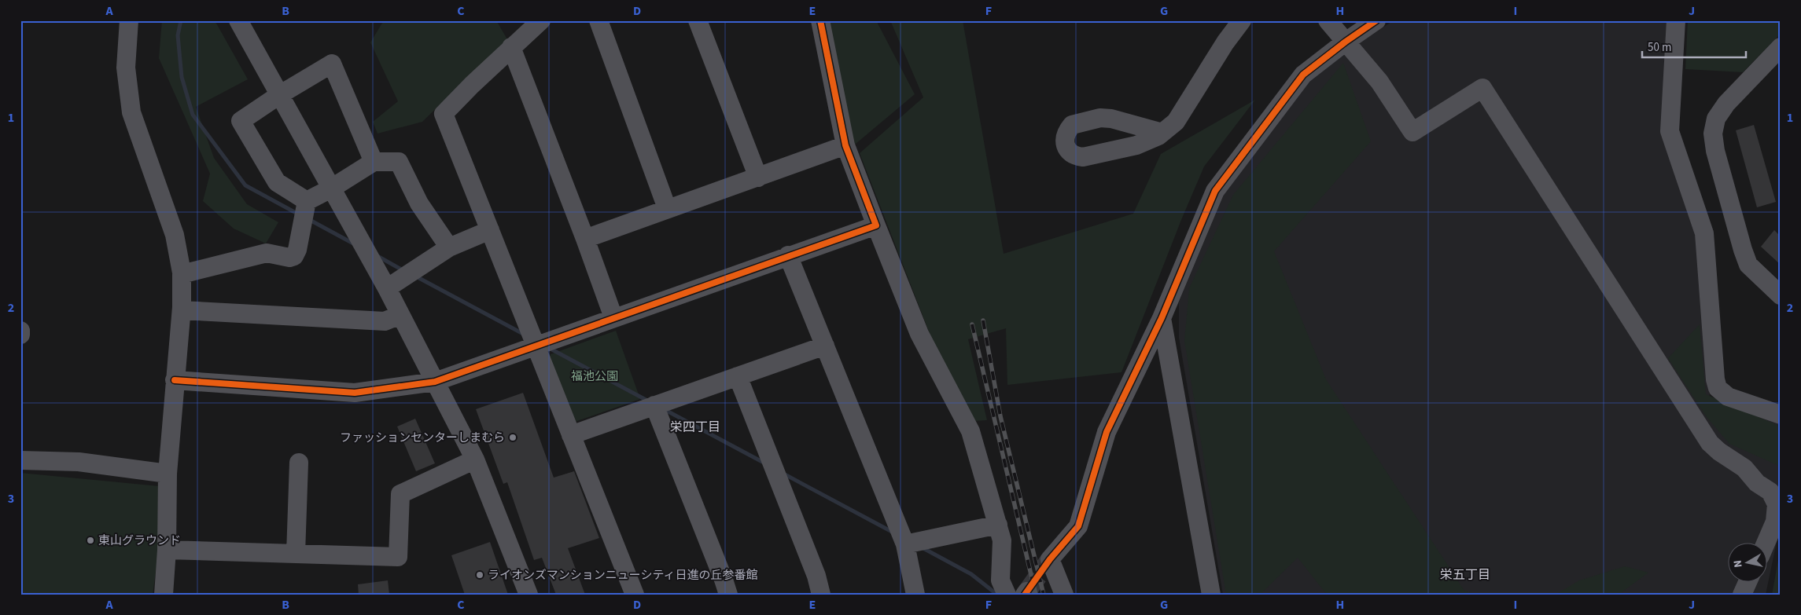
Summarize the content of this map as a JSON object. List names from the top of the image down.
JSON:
{
  "districts": ["栄四丁目", "栄五丁目"],
  "parks": ["福池公園"],
  "places": ["ファッションセンターしまむら", "東山グラウンド", "ライオンズマンションニューシティ日進の丘参番館"],
  "scale_bar": "50 m",
  "north": "left",
  "grid": {
    "columns": [
      "A",
      "B",
      "C",
      "D",
      "E",
      "F",
      "G",
      "H",
      "I",
      "J"
    ],
    "rows": ["1", "2", "3"]
  }
}
